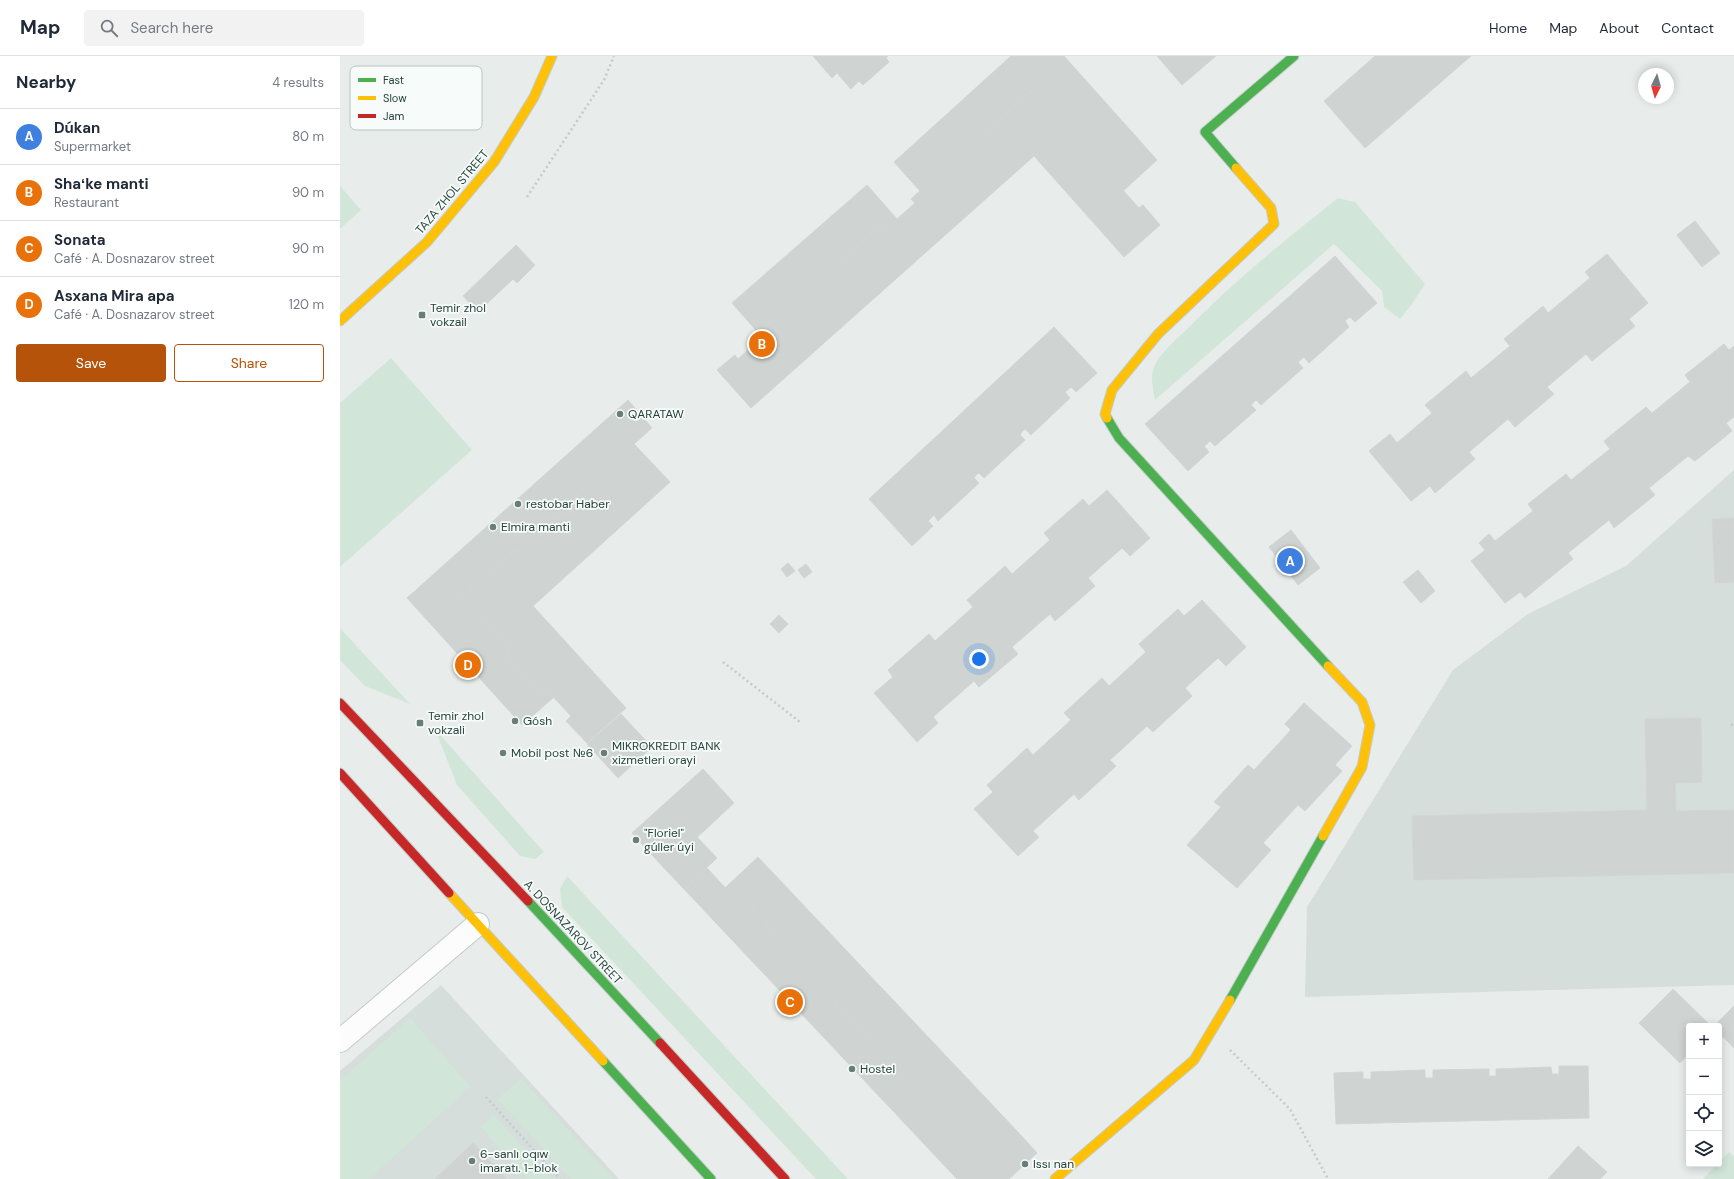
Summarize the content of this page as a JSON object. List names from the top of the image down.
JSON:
{
  "streets": {
    "main road": ["TAZA ZHOL STREET", "A. DOSNAZAROV STREET"]
  },
  "places": {
    "transit": ["Temir zhol vokzail", "Temir zhol vokzali"],
    "other": [
      "QARATAW",
      "restobar Haber",
      "Elmira manti",
      "Gósh",
      "Mobil post №6",
      "MIKROKREDIT BANK xizmetleri orayi",
      "\"Floriel\" gúller úyi",
      "Hostel",
      "6-sanlı oqıw imaratı. 1-blok",
      "Issı nan"
    ]
  },
  "legend": ["Fast", "Slow", "Jam"],
  "north": "bottom",
  "page": {
    "header": "Map",
    "search": "Search here",
    "nav": [
      "Home",
      "Map",
      "About",
      "Contact"
    ],
    "heading": ["Nearby", "4 results"],
    "list": [
      {
        "mark": "A",
        "name": "Dúkan",
        "note": "Supermarket",
        "value": "80 m"
      },
      {
        "mark": "B",
        "name": "Shaʻke manti",
        "note": "Restaurant",
        "value": "90 m"
      },
      {
        "mark": "C",
        "name": "Sonata",
        "note": "Café · A. Dosnazarov street",
        "value": "90 m"
      },
      {
        "mark": "D",
        "name": "Asxana Mira apa",
        "note": "Café · A. Dosnazarov street",
        "value": "120 m"
      }
    ],
    "pins": [
      "B",
      "A",
      "D",
      "C"
    ],
    "buttons": ["Save", "Share"],
    "map_buttons": ["+", "−"]
  }
}
